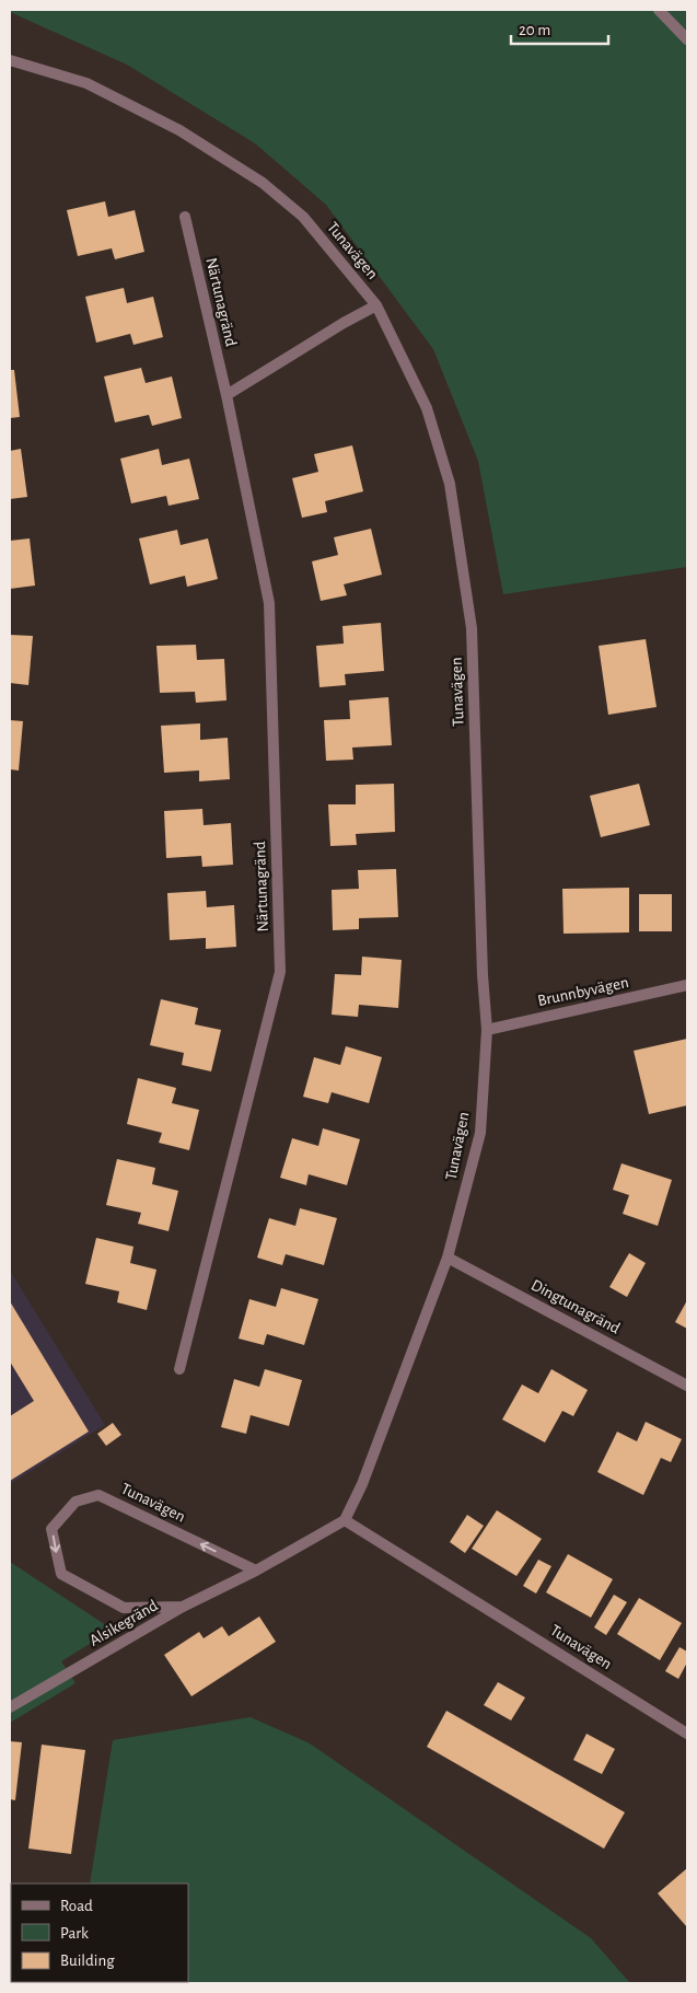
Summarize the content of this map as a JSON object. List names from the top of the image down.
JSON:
{
  "streets": {
    "street": [
      "Tunavägen",
      "Närtunagränd",
      "Brunnbyvägen",
      "Dingtunagränd",
      "Alsikegränd"
    ]
  },
  "crossings": [
    ["Tunavägen", "Brunnbyvägen"],
    ["Tunavägen", "Dingtunagränd"],
    ["Tunavägen", "Alsikegränd"]
  ],
  "legend": ["Road", "Park", "Building"],
  "scale_bar": "20 m"
}
